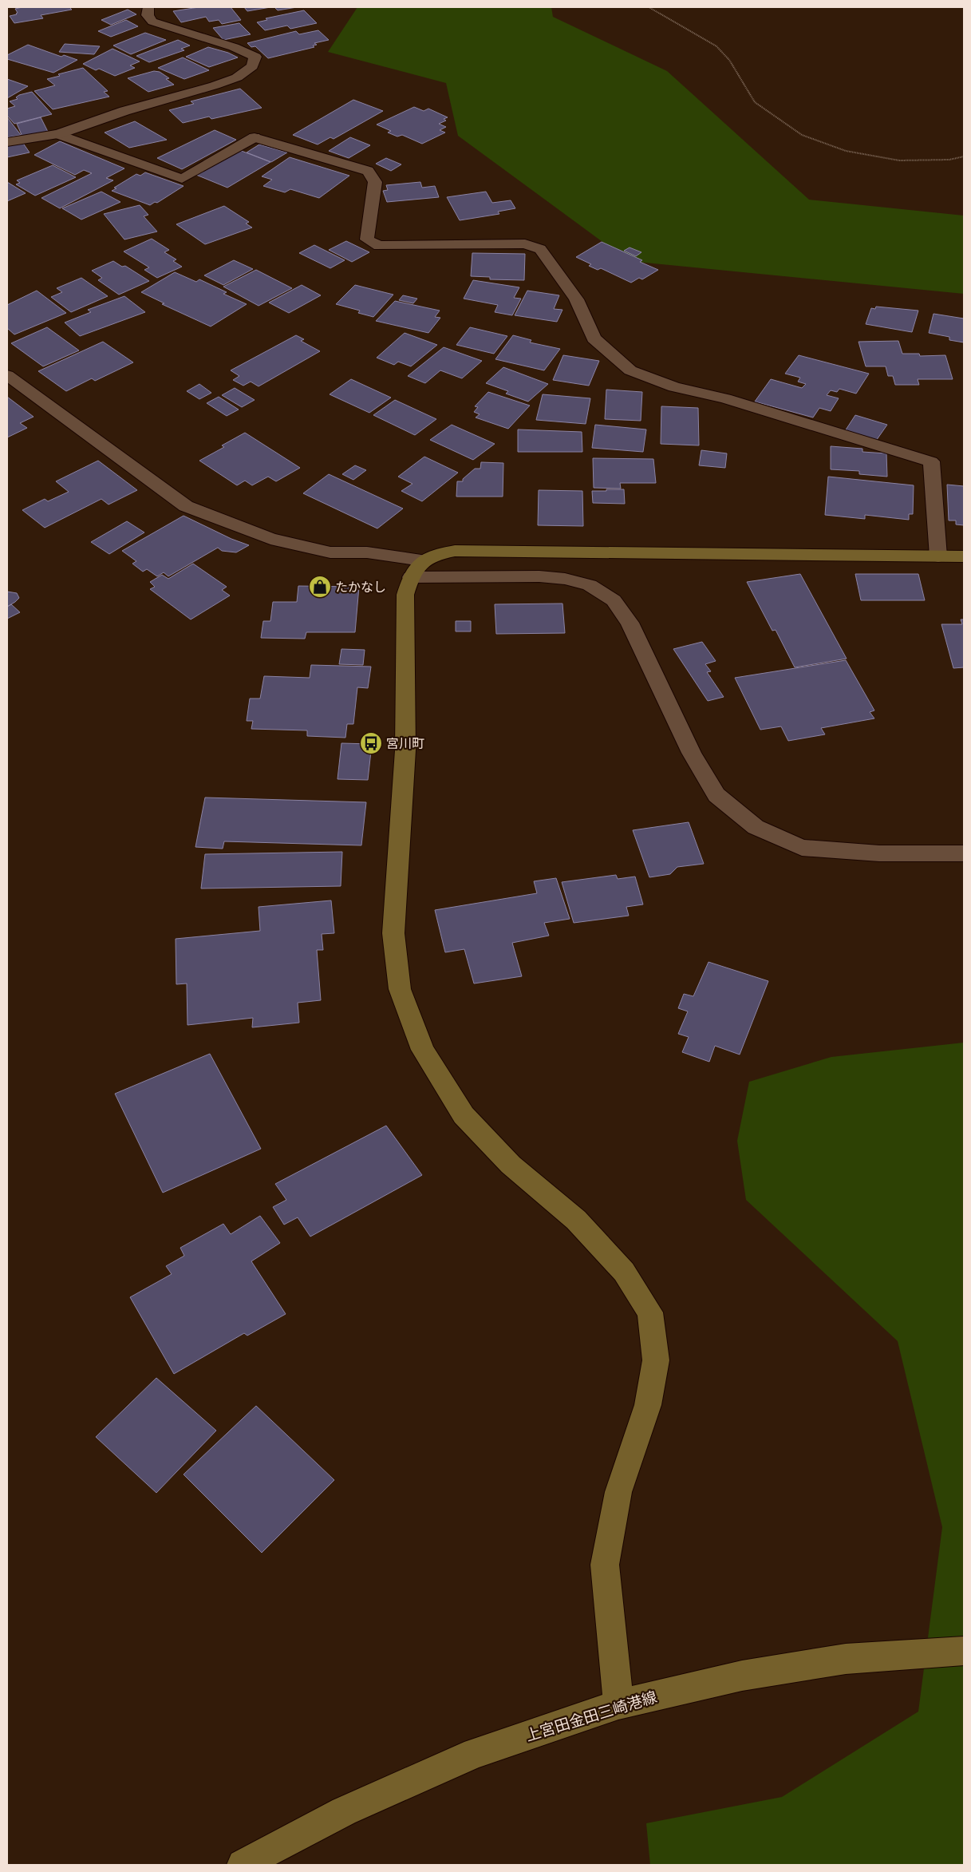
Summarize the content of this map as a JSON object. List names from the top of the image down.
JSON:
{
  "streets": {
    "street": ["上宮田金田三崎港線"]
  },
  "places": {
    "shop": ["たかなし"],
    "bus stop": ["宮川町"]
  }
}
